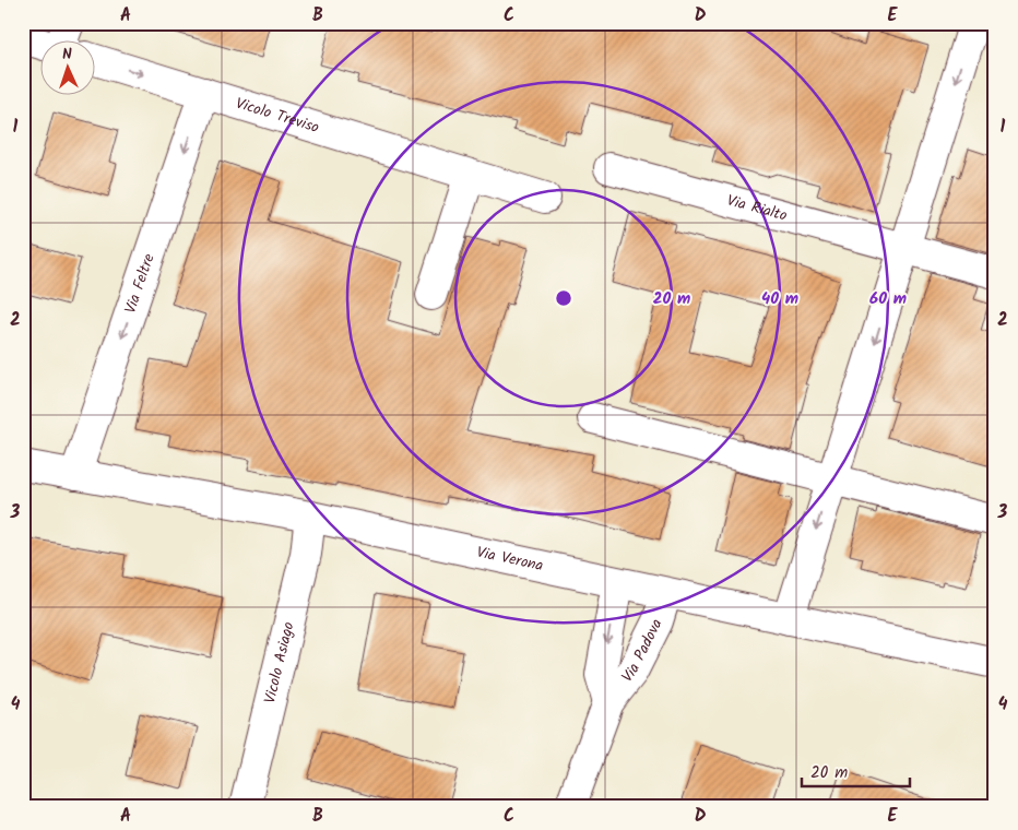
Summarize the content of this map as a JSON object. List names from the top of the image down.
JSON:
{
  "streets": {
    "street": [
      "Vicolo Treviso",
      "Via Rialto",
      "Via Feltre",
      "Via Verona",
      "Via Padova",
      "Vicolo Asiago"
    ]
  },
  "crossings": [
    ["Vicolo Treviso", "Via Feltre"],
    ["Via Feltre", "Via Verona"],
    ["Via Verona", "Via Padova"],
    ["Via Verona", "Vicolo Asiago"]
  ],
  "one_way": ["Via Feltre"],
  "scale_bar": "20 m",
  "north": "top",
  "grid": {
    "columns": [
      "A",
      "B",
      "C",
      "D",
      "E"
    ],
    "rows": [
      "1",
      "2",
      "3",
      "4"
    ]
  },
  "rings": ["20 m", "40 m", "60 m"]
}
